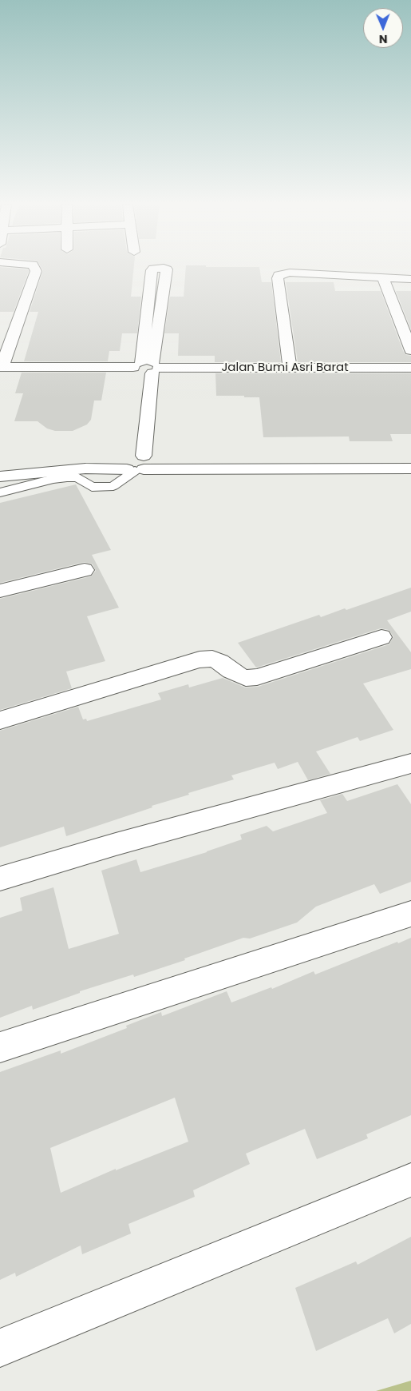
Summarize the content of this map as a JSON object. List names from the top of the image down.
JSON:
{
  "streets": {
    "street": ["Jalan Bumi Asri Barat"]
  },
  "north": "bottom"
}
